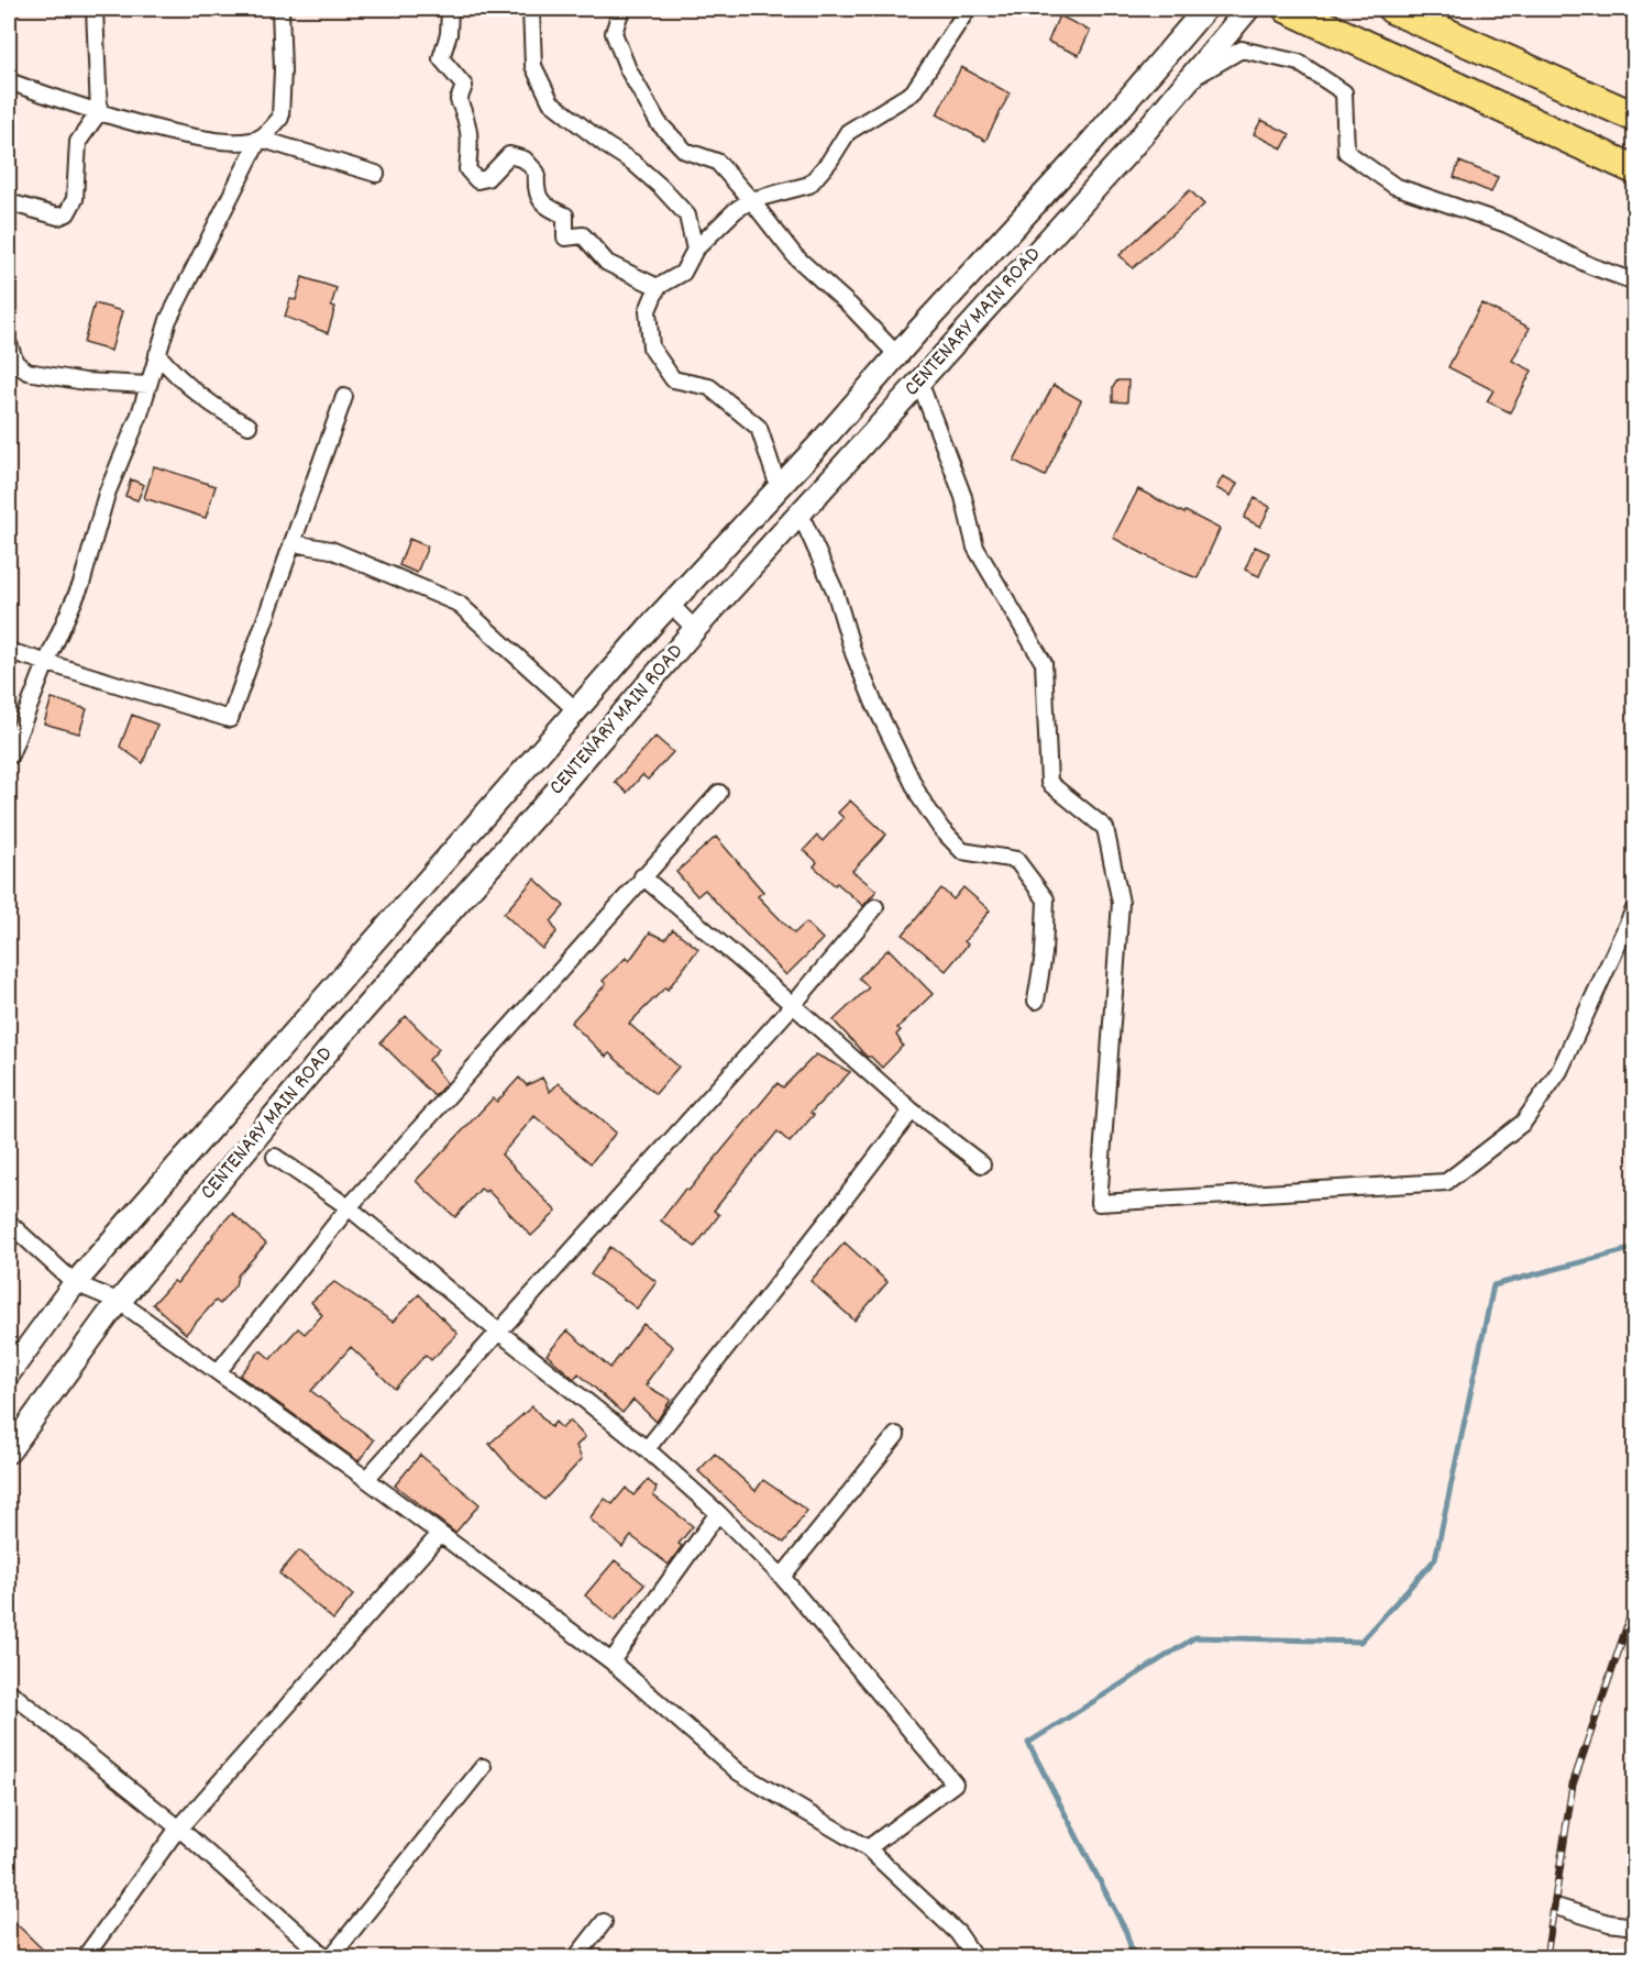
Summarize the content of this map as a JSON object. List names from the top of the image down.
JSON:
{
  "streets": {
    "street": ["CENTENARY MAIN ROAD"]
  }
}
